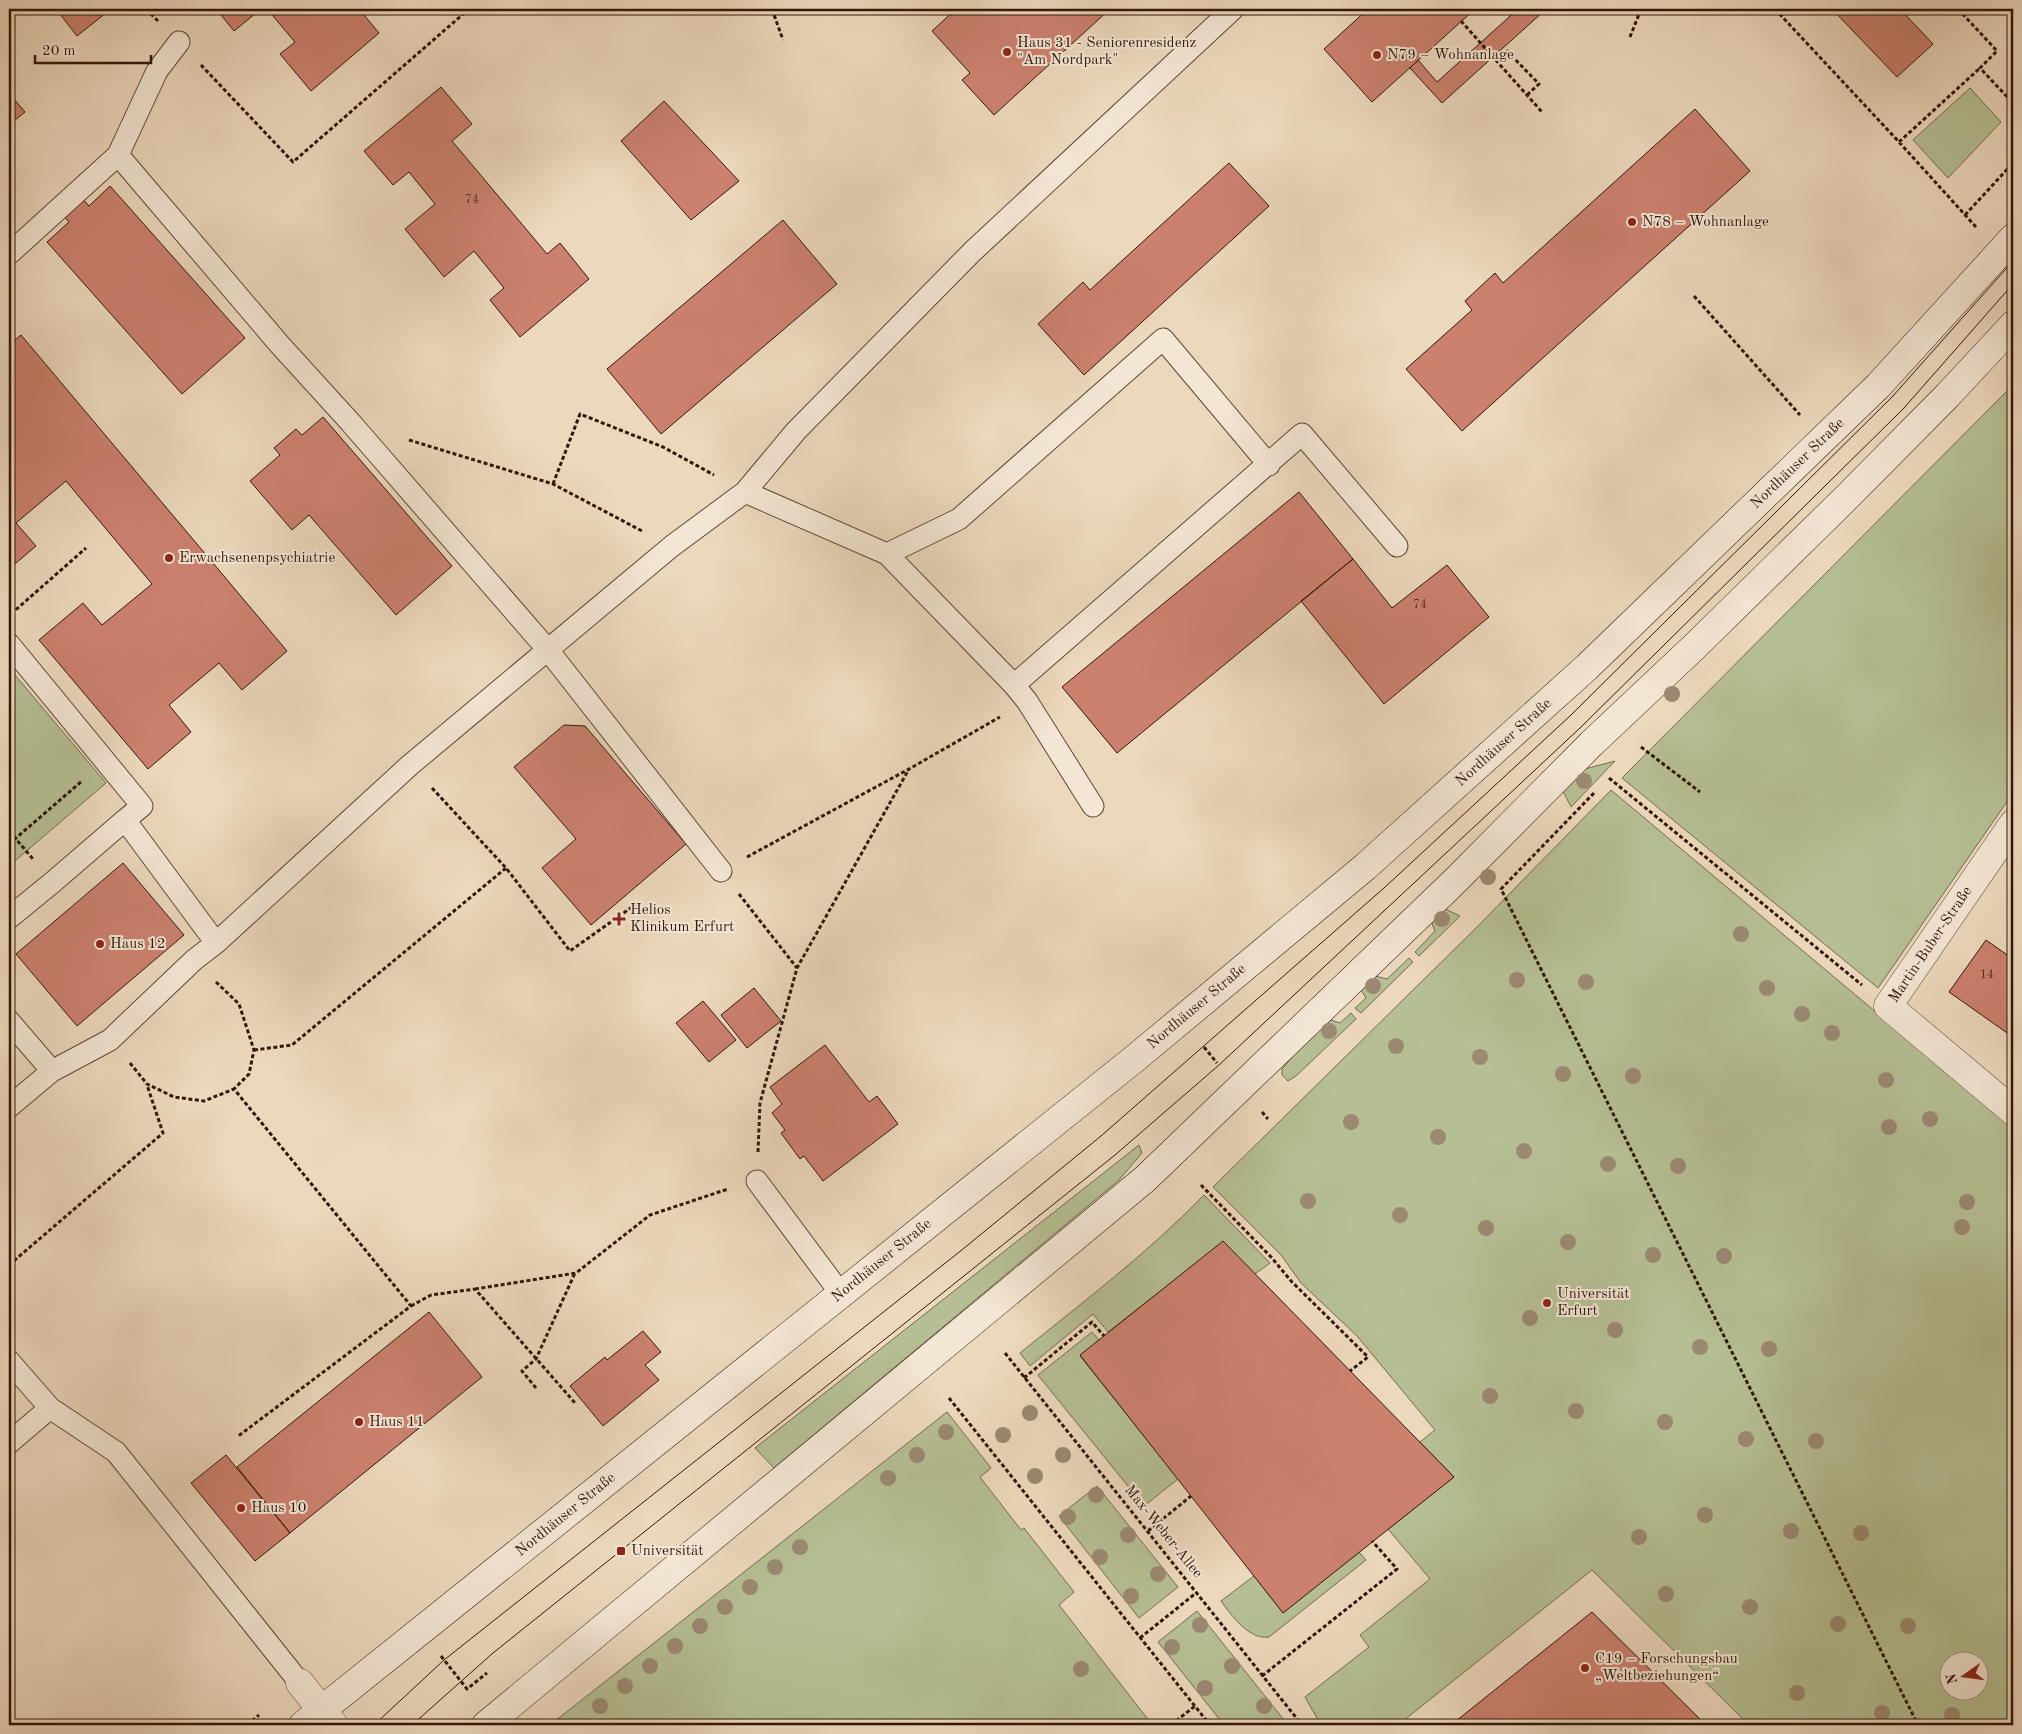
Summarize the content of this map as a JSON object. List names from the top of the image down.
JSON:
{
  "streets": {
    "main road": ["Nordhäuser Straße", "Martin-Buber-Straße"],
    "path": ["Max-Weber-Allee"]
  },
  "places": {
    "other": [
      "Haus 31 - Seniorenresidenz \"Am Nordpark\"",
      "N79 – Wohnanlage",
      "N78 – Wohnanlage",
      "Erwachsenenpsychiatrie",
      "Haus 12",
      "Universität Erfurt",
      "Haus 11",
      "Haus 10",
      "C19 – Forschungsbau „Weltbeziehungen“"
    ],
    "health": ["Helios Klinikum Erfurt"],
    "transit": ["Universität"]
  },
  "house_numbers": ["74", "74", "14"],
  "scale_bar": "20 m",
  "north": "left"
}
